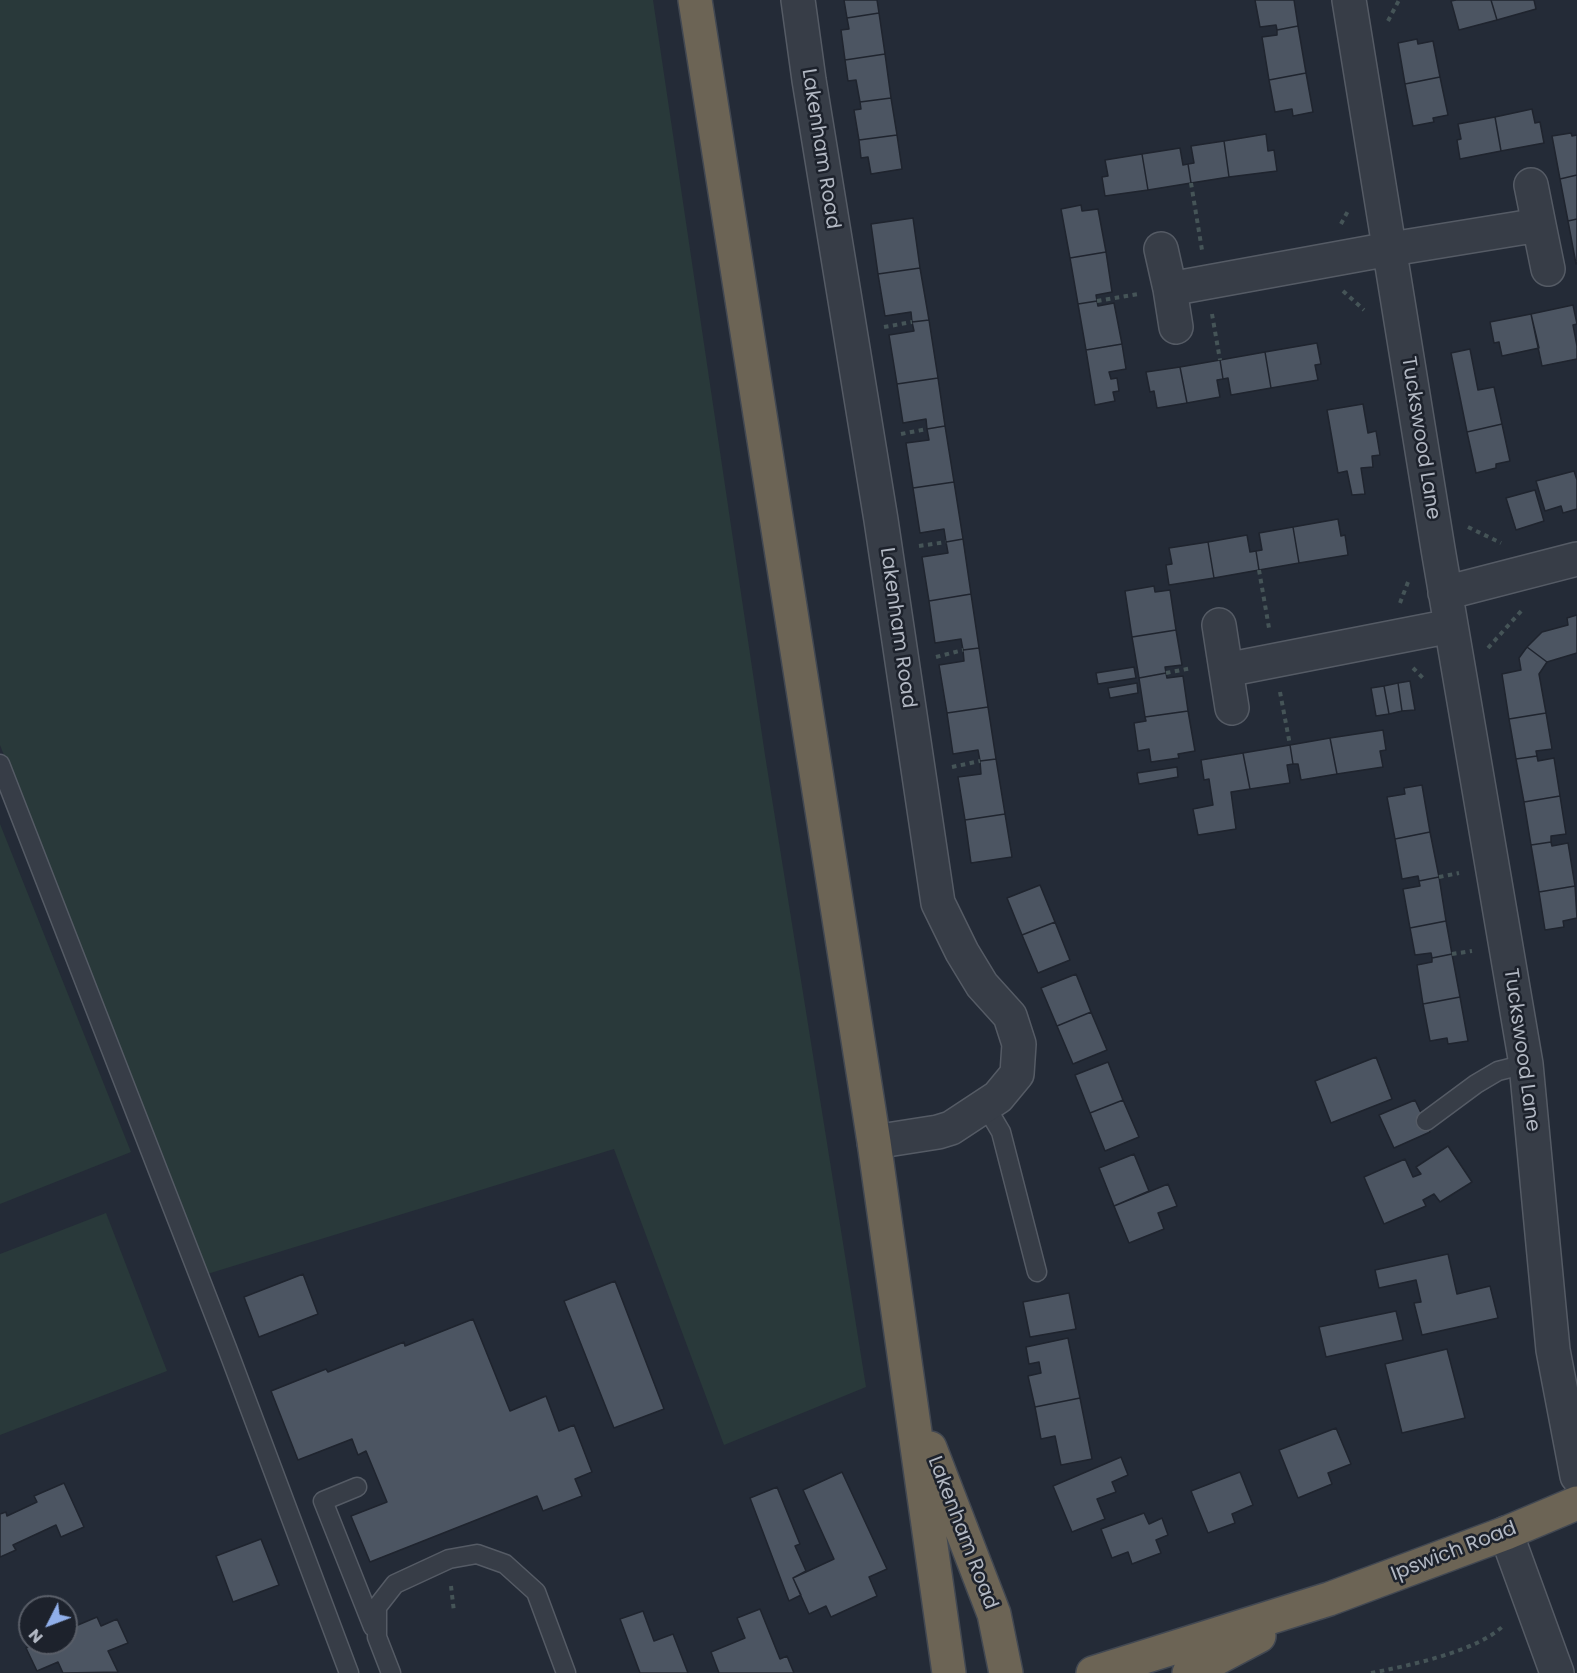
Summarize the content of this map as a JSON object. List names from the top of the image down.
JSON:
{
  "streets": {
    "highway": ["Lakenham Road", "Ipswich Road"],
    "street": ["Tuckswood Lane"]
  },
  "north": "bottom left"
}
